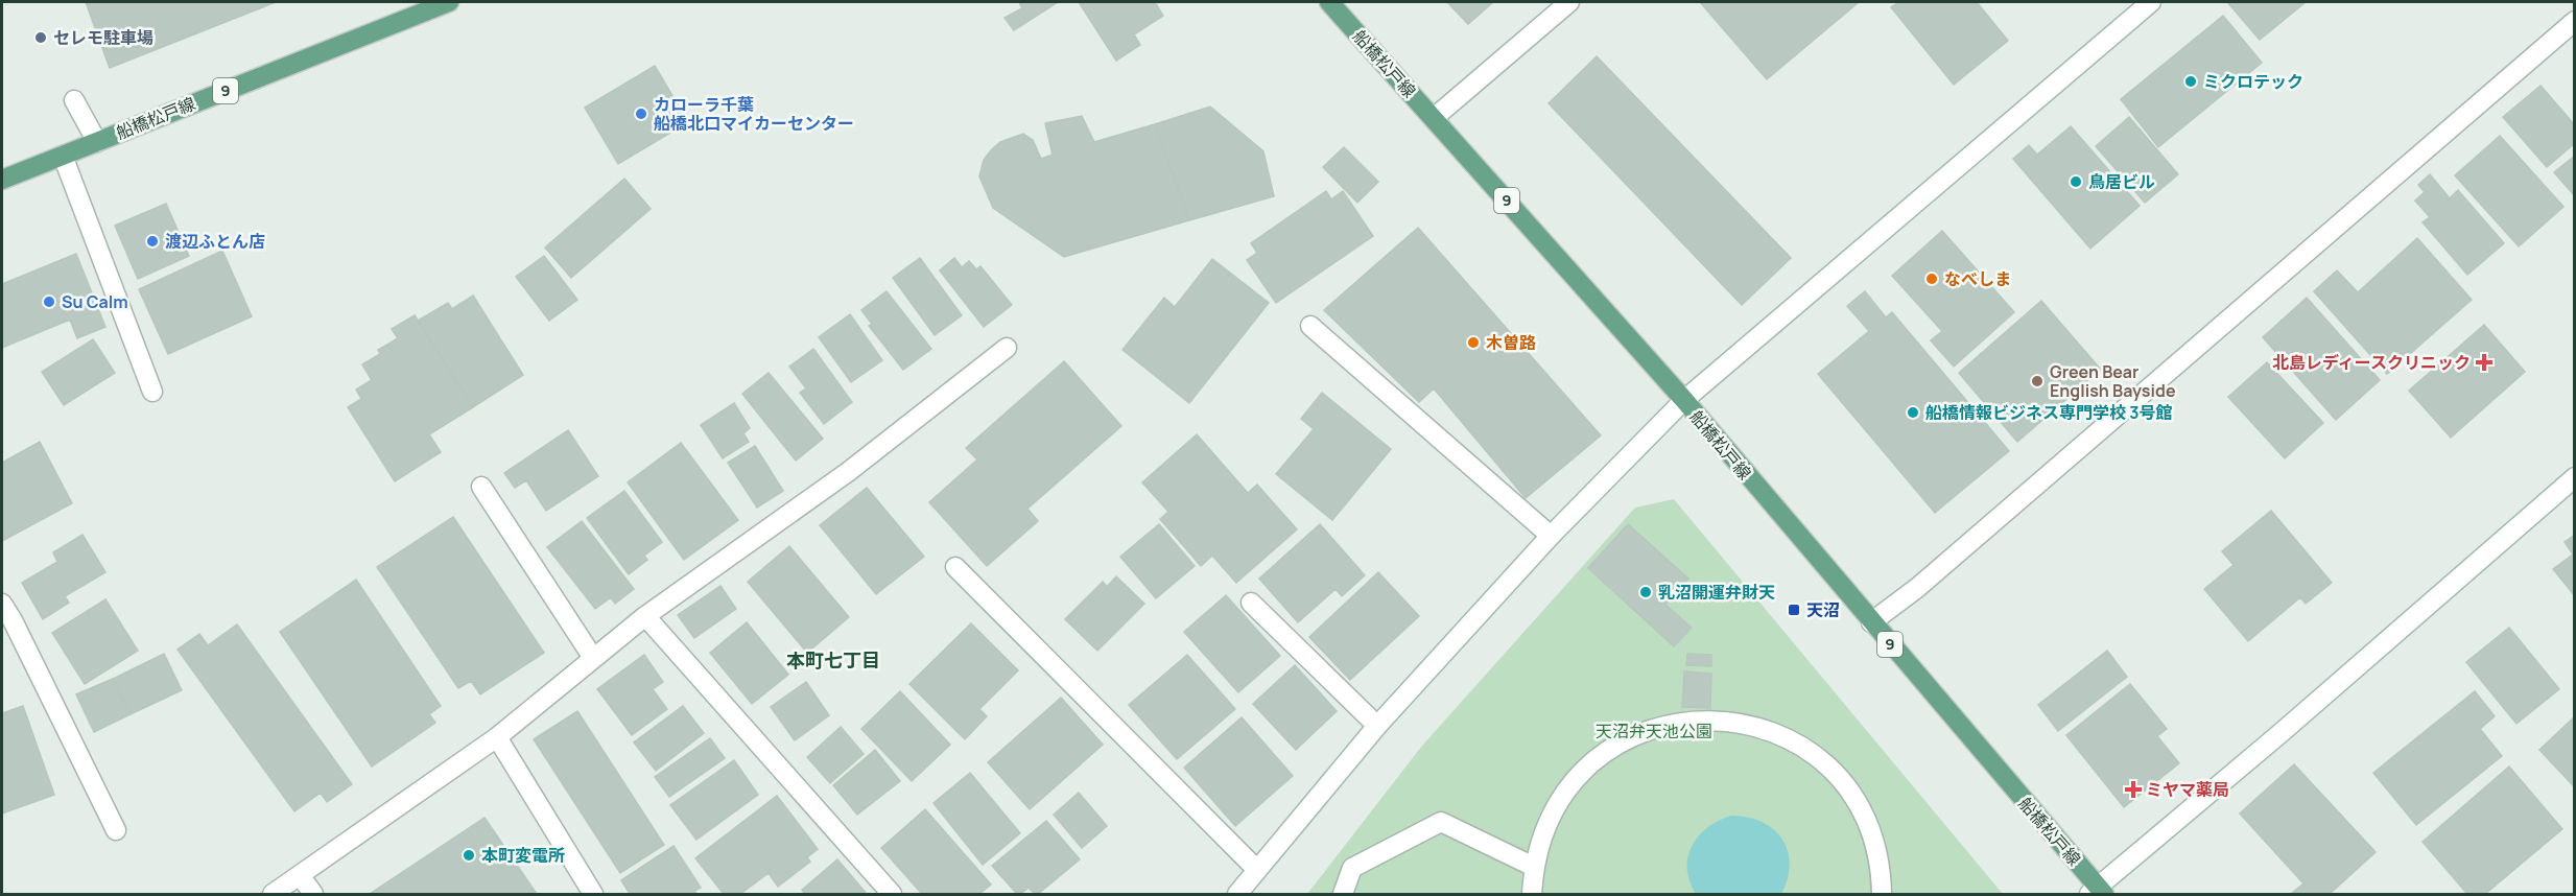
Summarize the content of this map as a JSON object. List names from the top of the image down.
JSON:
{
  "streets": {
    "main road": ["船橋松戸線", "9"]
  },
  "districts": ["本町七丁目"],
  "parks": ["天沼弁天池公園"],
  "places": {
    "other": [
      "セレモ駐車場",
      "ミクロテック",
      "カローラ千葉 船橋北口マイカーセンター",
      "鳥居ビル",
      "渡辺ふとん店",
      "なべしま",
      "Su Calm",
      "木曽路",
      "Green Bear English Bayside",
      "船橋情報ビジネス専門学校 3号館",
      "乳沼開運弁財天",
      "本町変電所"
    ],
    "health": ["北島レディースクリニック", "ミヤマ薬局"],
    "transit": ["天沼"]
  }
}
